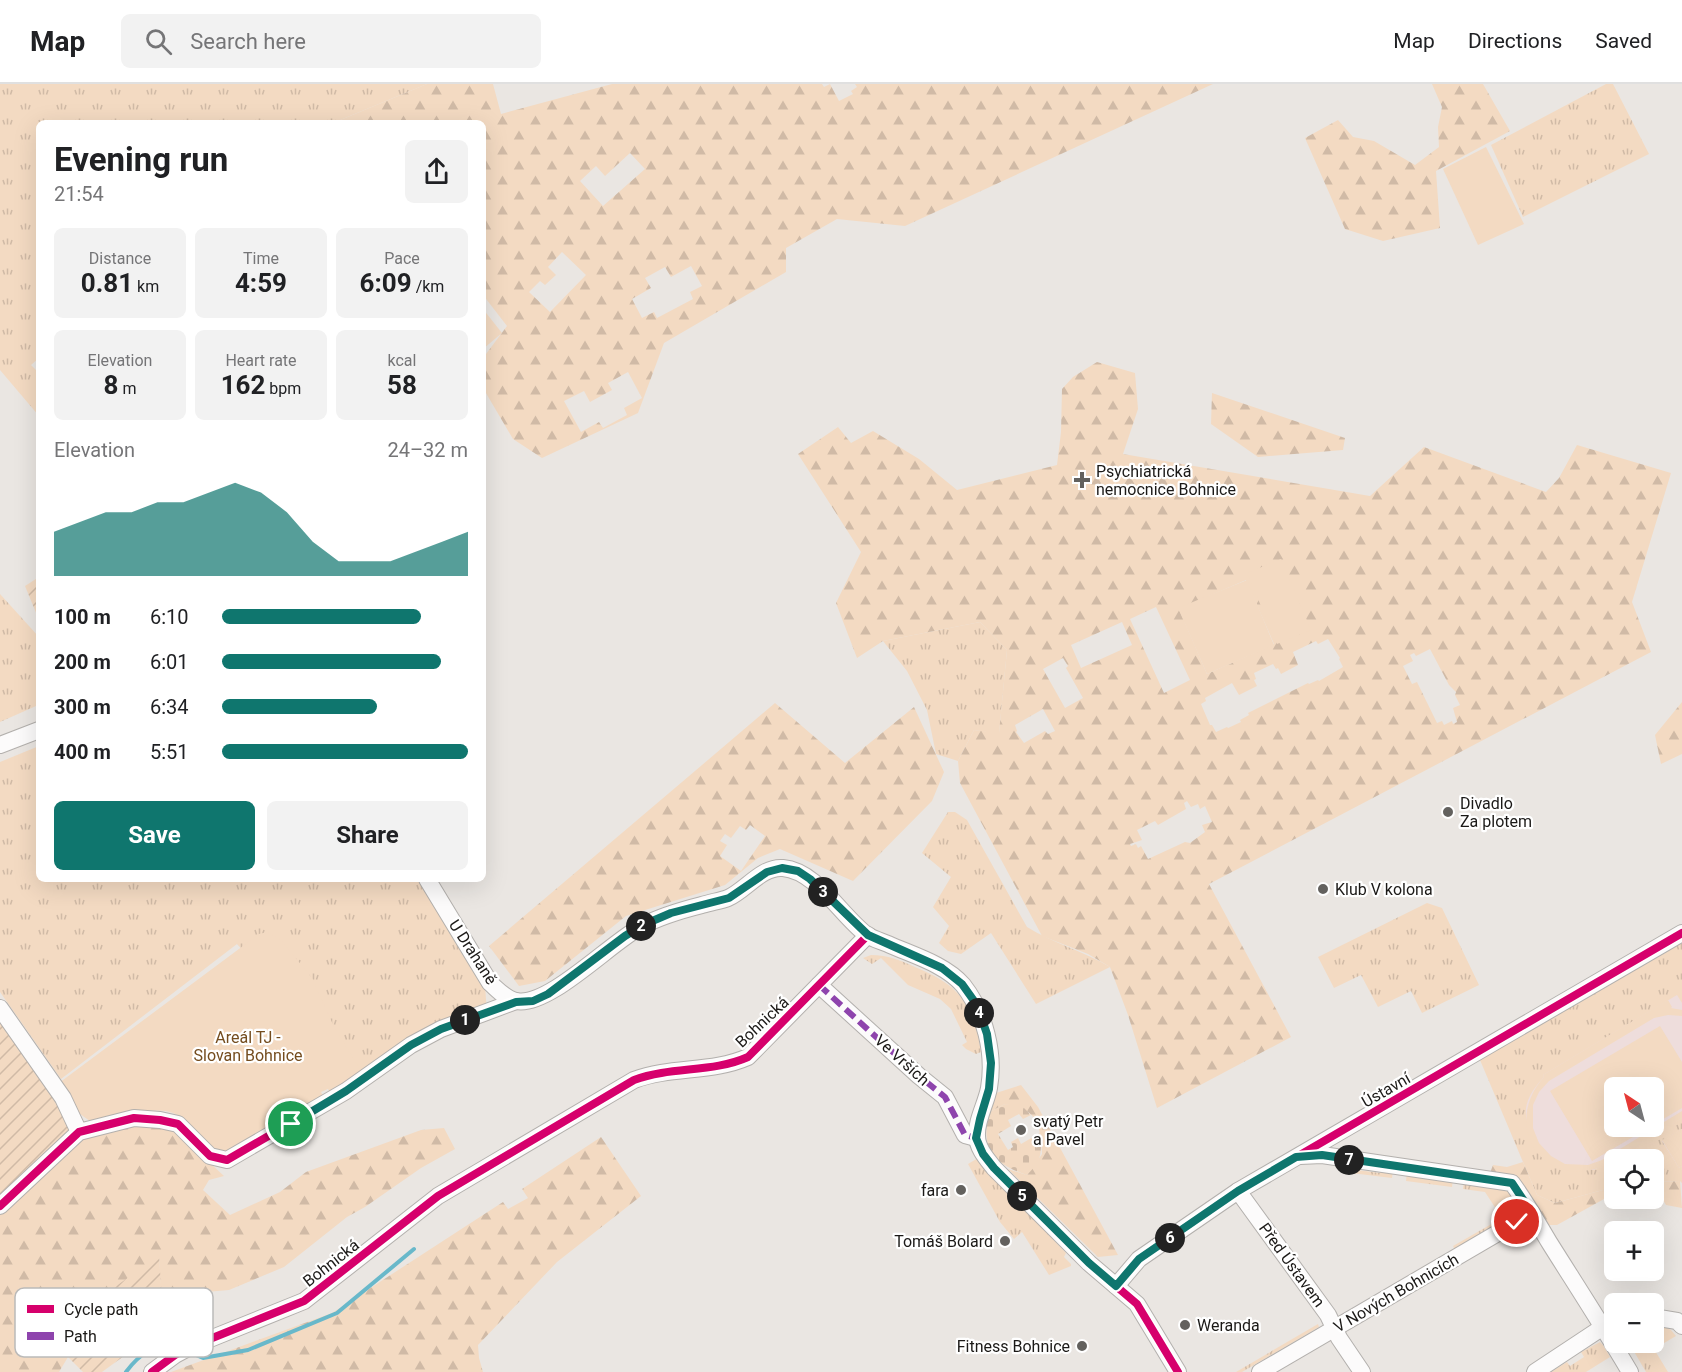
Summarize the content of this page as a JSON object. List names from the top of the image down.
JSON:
{
  "streets": {
    "street": [
      "U Drahaně",
      "Bohnická",
      "Ve Vrších",
      "Ústavní",
      "Před Ústavem",
      "V Nových Bohnicích"
    ]
  },
  "crossings": [
    ["Bohnická", "Ve Vrších"],
    ["Ústavní", "Před Ústavem"],
    ["Před Ústavem", "V Nových Bohnicích"]
  ],
  "parks": ["Areál TJ - Slovan Bohnice"],
  "places": {
    "health": ["Psychiatrická nemocnice Bohnice"],
    "other": [
      "Divadlo Za plotem",
      "Klub V kolona",
      "svatý Petr a Pavel",
      "fara",
      "Tomáš Bolard",
      "Weranda",
      "Fitness Bohnice"
    ]
  },
  "legend": ["Cycle path", "Path"],
  "north": "top left",
  "page": {
    "header": "Map",
    "search": "Search here",
    "nav": ["Map", "Directions", "Saved"],
    "heading": ["Evening run", "21:54"],
    "stats": [
      ["Distance", "0.81 km"],
      ["Time", "4:59"],
      ["Pace", "6:09 /km"],
      ["Elevation", "8 m"],
      ["Heart rate", "162 bpm"],
      ["kcal", "58"]
    ],
    "chart": ["Elevation", "24–32 m"],
    "list": [
      {
        "name": "100 m",
        "note": "6:10"
      },
      {
        "name": "200 m",
        "note": "6:01"
      },
      {
        "name": "300 m",
        "note": "6:34"
      },
      {
        "name": "400 m",
        "note": "5:51"
      }
    ],
    "buttons": ["Save", "Share"],
    "pins": [
      "3",
      "2",
      "4",
      "1",
      "7",
      "5",
      "6"
    ],
    "map_buttons": ["+", "−"]
  }
}
